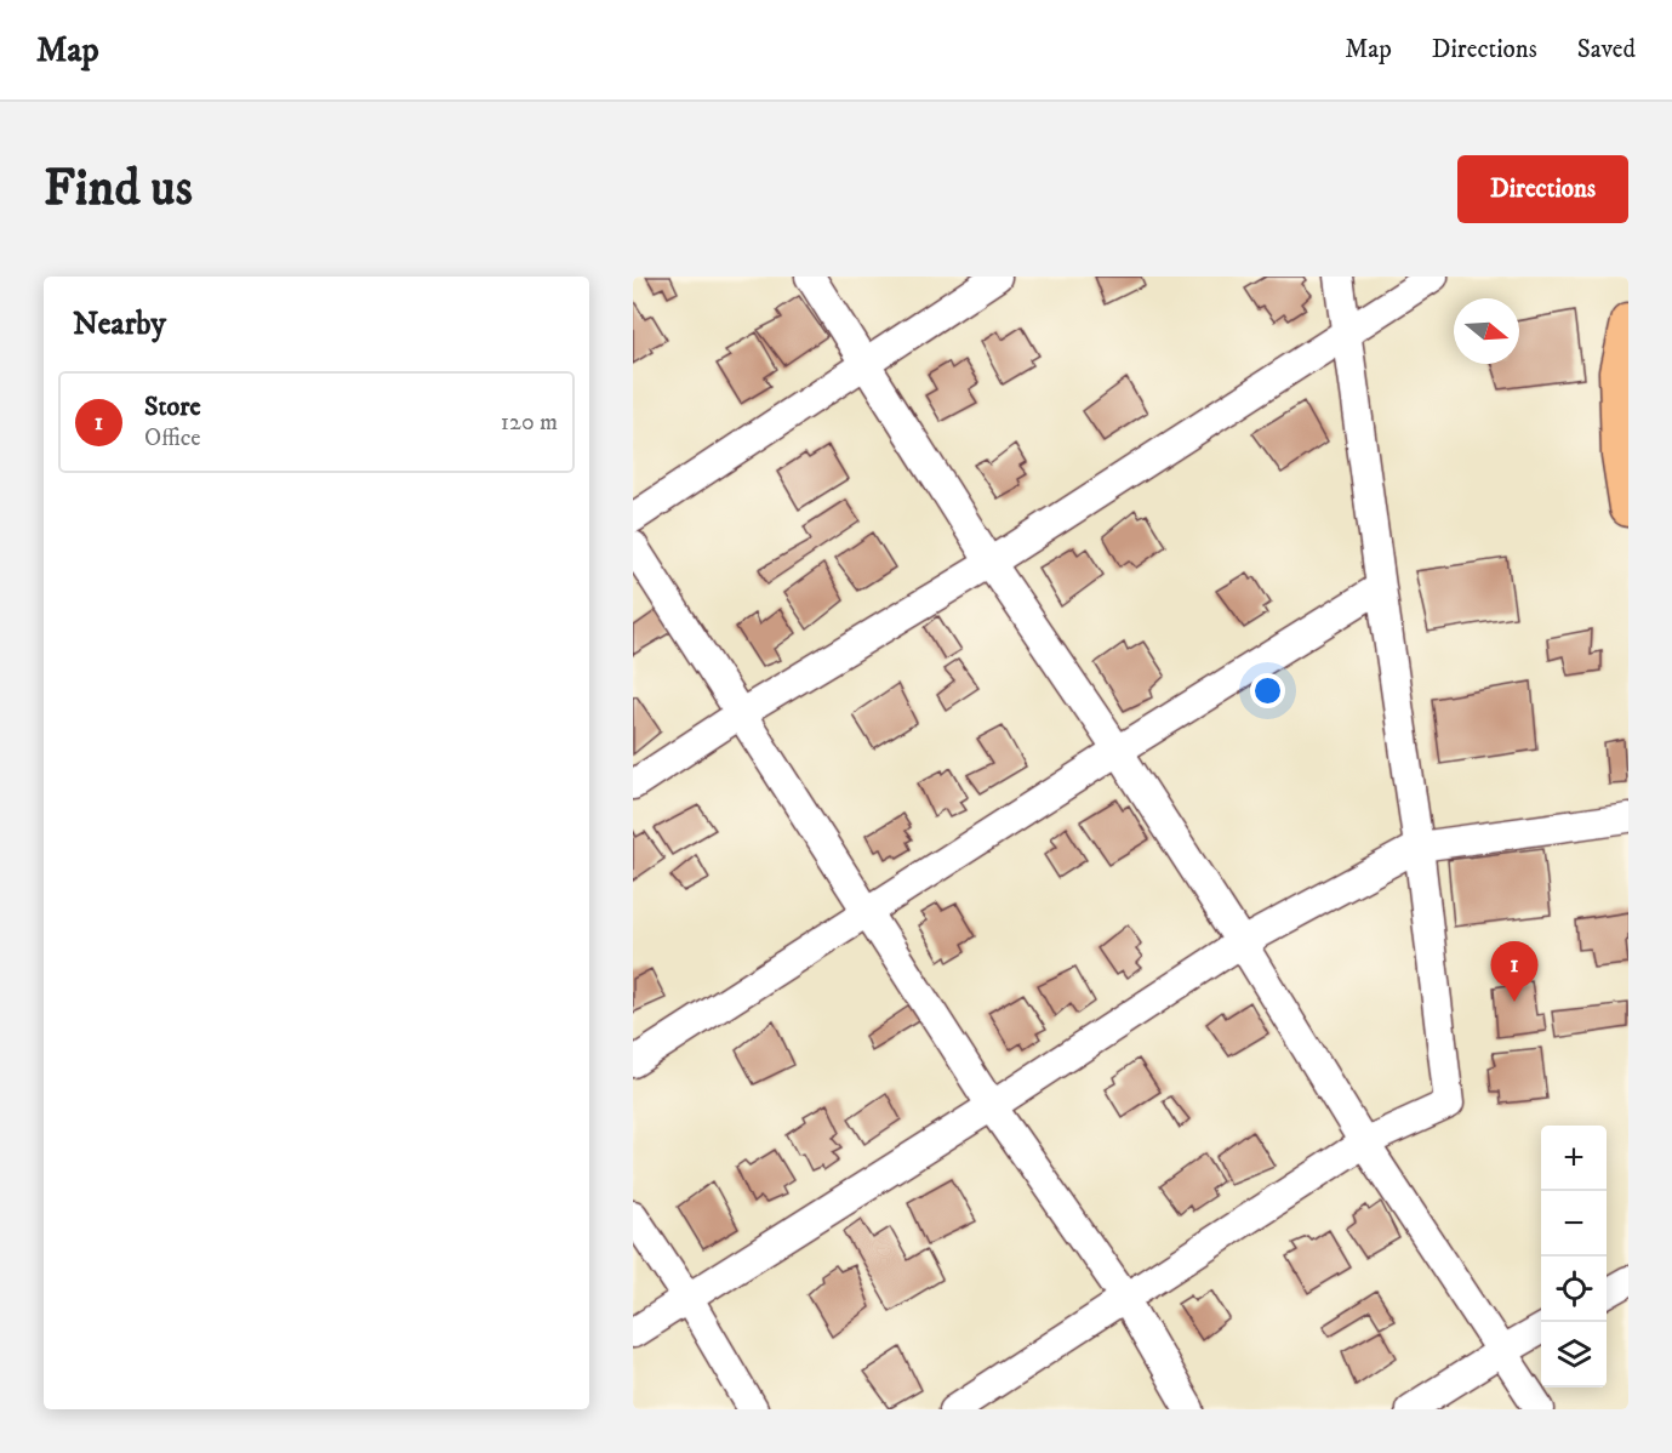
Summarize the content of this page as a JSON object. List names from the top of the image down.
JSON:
{
  "north": "right",
  "page": {
    "header": "Map",
    "nav": ["Map", "Directions", "Saved"],
    "buttons": "Directions",
    "title": "Find us",
    "heading": "Nearby",
    "list": [
      {
        "mark": "1",
        "name": "Store",
        "note": "Office",
        "value": "120 m"
      }
    ],
    "pins": "1",
    "map_buttons": ["+", "−"]
  }
}
